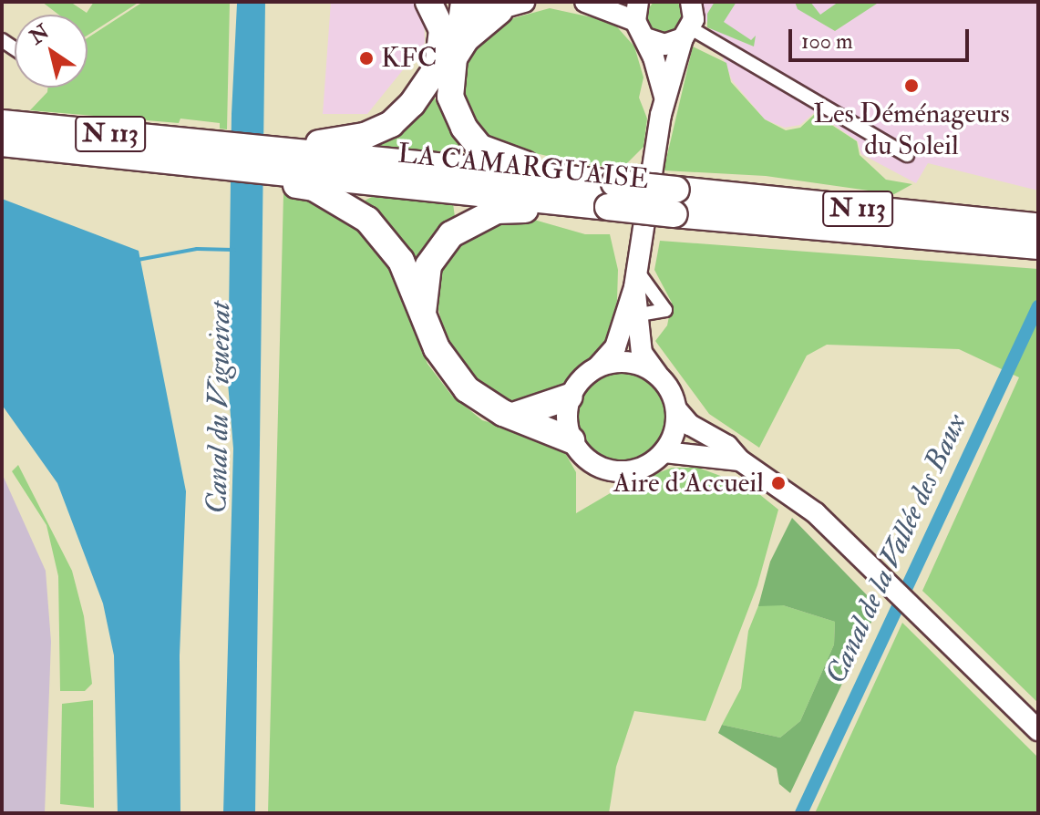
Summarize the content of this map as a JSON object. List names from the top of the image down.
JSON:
{
  "streets": {
    "highway": ["N 113", "LA CAMARGUAISE"]
  },
  "water": ["Canal du Vigueirat", "Canal de la Vallée des Baux"],
  "places": ["KFC", "Les Déménageurs du Soleil", "Aire d'Accueil"],
  "scale_bar": "100 m",
  "north": "top left"
}
